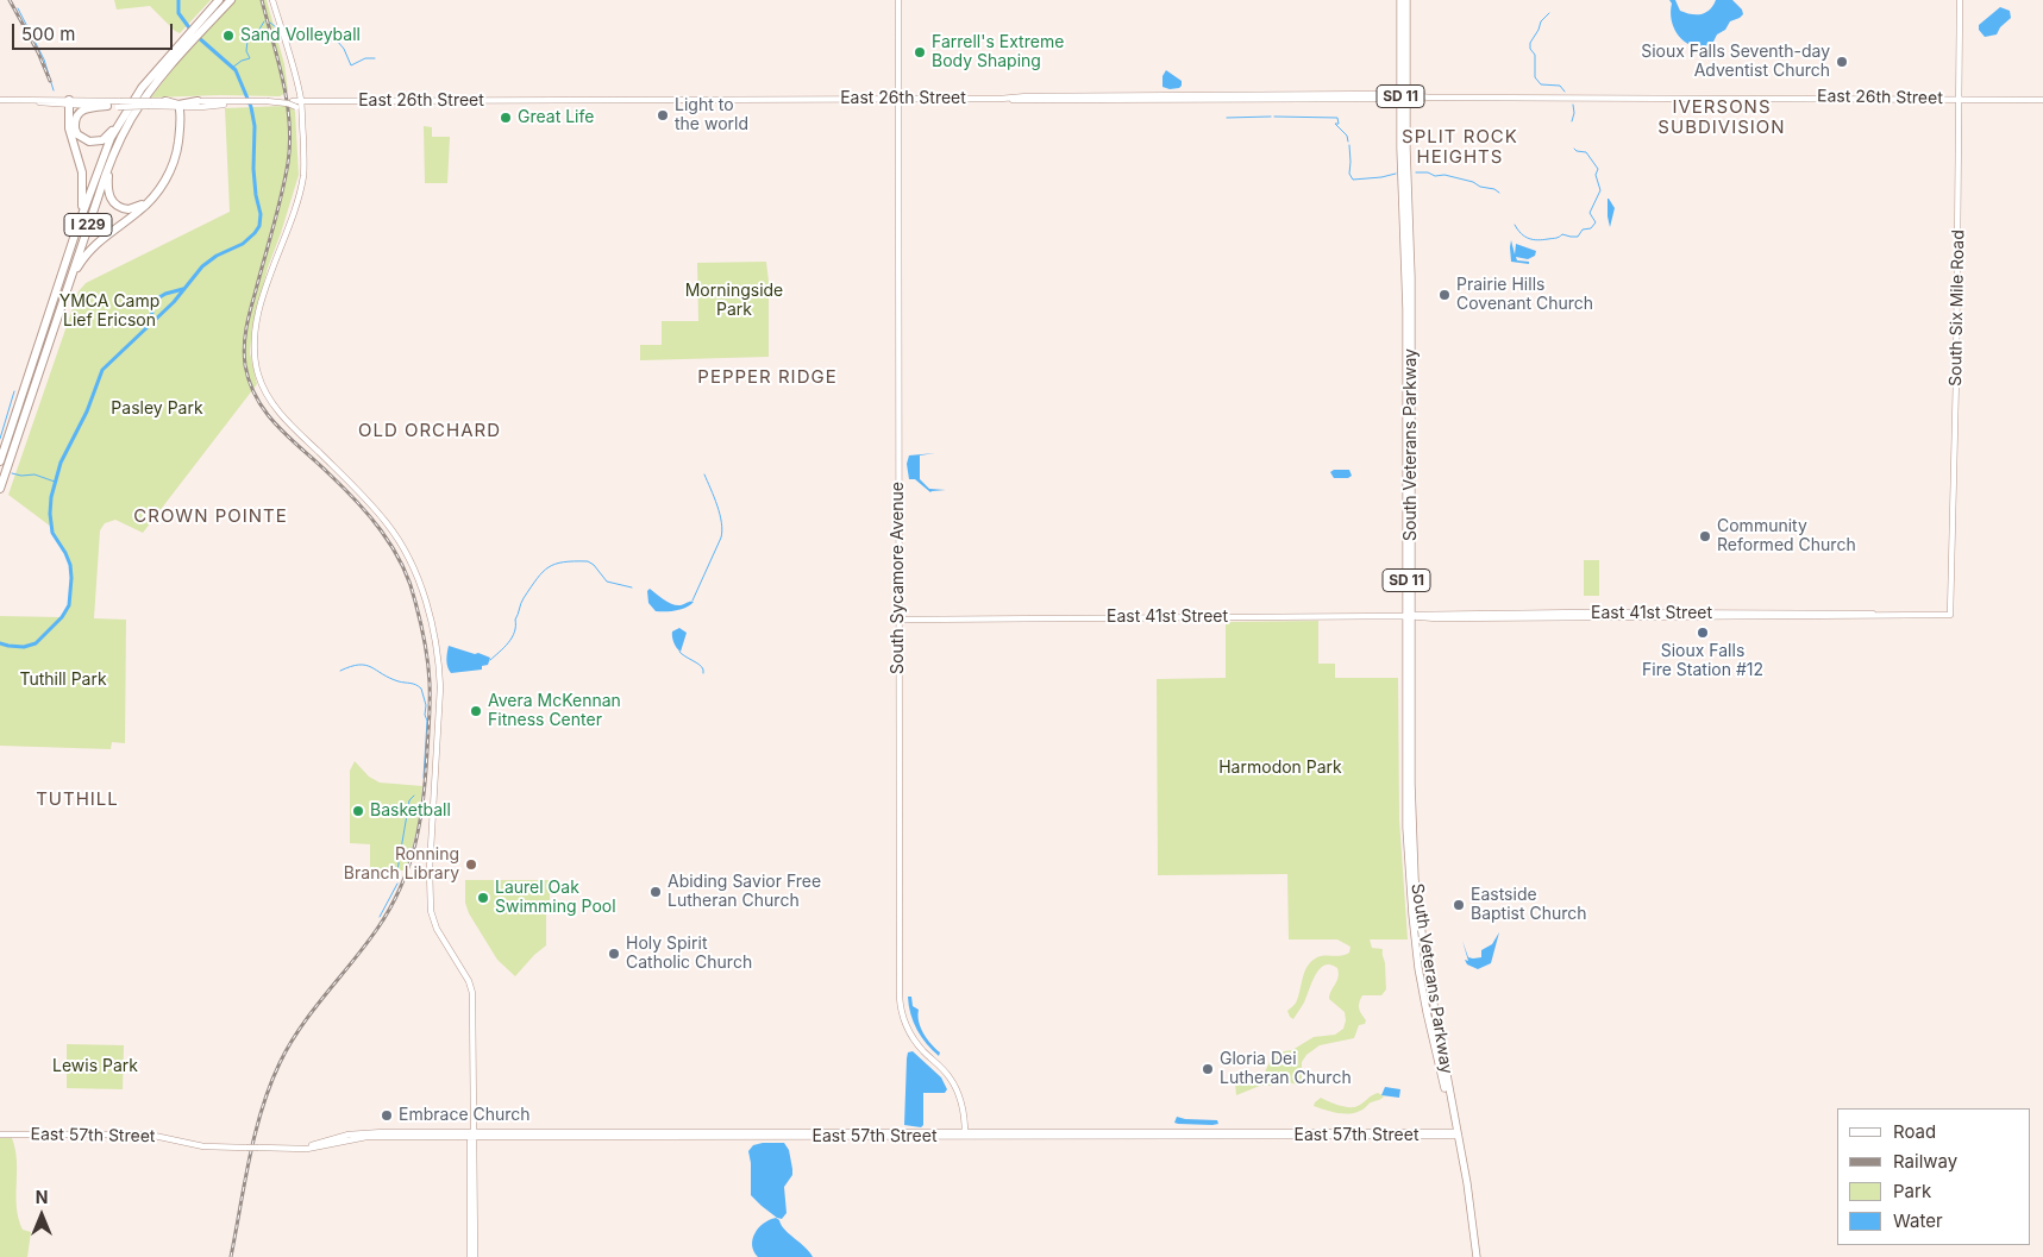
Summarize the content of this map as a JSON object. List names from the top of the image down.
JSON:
{
  "streets": {
    "highway": ["SD 11", "I 229", "South Veterans Parkway"],
    "main road": [
      "East 26th Street",
      "South Six Mile Road",
      "South Sycamore Avenue",
      "East 41st Street",
      "East 57th Street"
    ]
  },
  "crossings": [
    ["SD 11", "South Veterans Parkway"],
    ["SD 11", "East 57th Street"],
    ["East 26th Street", "South Six Mile Road"],
    ["East 26th Street", "South Veterans Parkway"],
    ["East 26th Street", "South Sycamore Avenue"],
    ["South Six Mile Road", "East 41st Street"],
    ["South Veterans Parkway", "East 41st Street"],
    ["South Veterans Parkway", "East 57th Street"],
    ["South Sycamore Avenue", "East 41st Street"],
    ["South Sycamore Avenue", "East 57th Street"]
  ],
  "districts": [
    "IVERSONS SUBDIVISION",
    "SPLIT ROCK HEIGHTS",
    "PEPPER RIDGE",
    "OLD ORCHARD",
    "CROWN POINTE",
    "TUTHILL"
  ],
  "parks": [
    "Morningside Park",
    "YMCA Camp Lief Ericson",
    "Pasley Park",
    "Tuthill Park",
    "Harmodon Park",
    "Lewis Park"
  ],
  "places": [
    "Sand Volleyball",
    "Farrell's Extreme Body Shaping",
    "Sioux Falls Seventh-day Adventist Church",
    "Light to the world",
    "Great Life",
    "Prairie Hills Covenant Church",
    "Community Reformed Church",
    "Sioux Falls Fire Station #12",
    "Avera McKennan Fitness Center",
    "Basketball",
    "Ronning Branch Library",
    "Abiding Savior Free Lutheran Church",
    "Laurel Oak Swimming Pool",
    "Eastside Baptist Church",
    "Holy Spirit Catholic Church",
    "Gloria Dei Lutheran Church",
    "Embrace Church"
  ],
  "legend": [
    "Road",
    "Railway",
    "Park",
    "Water"
  ],
  "scale_bar": "500 m",
  "north": "top"
}
